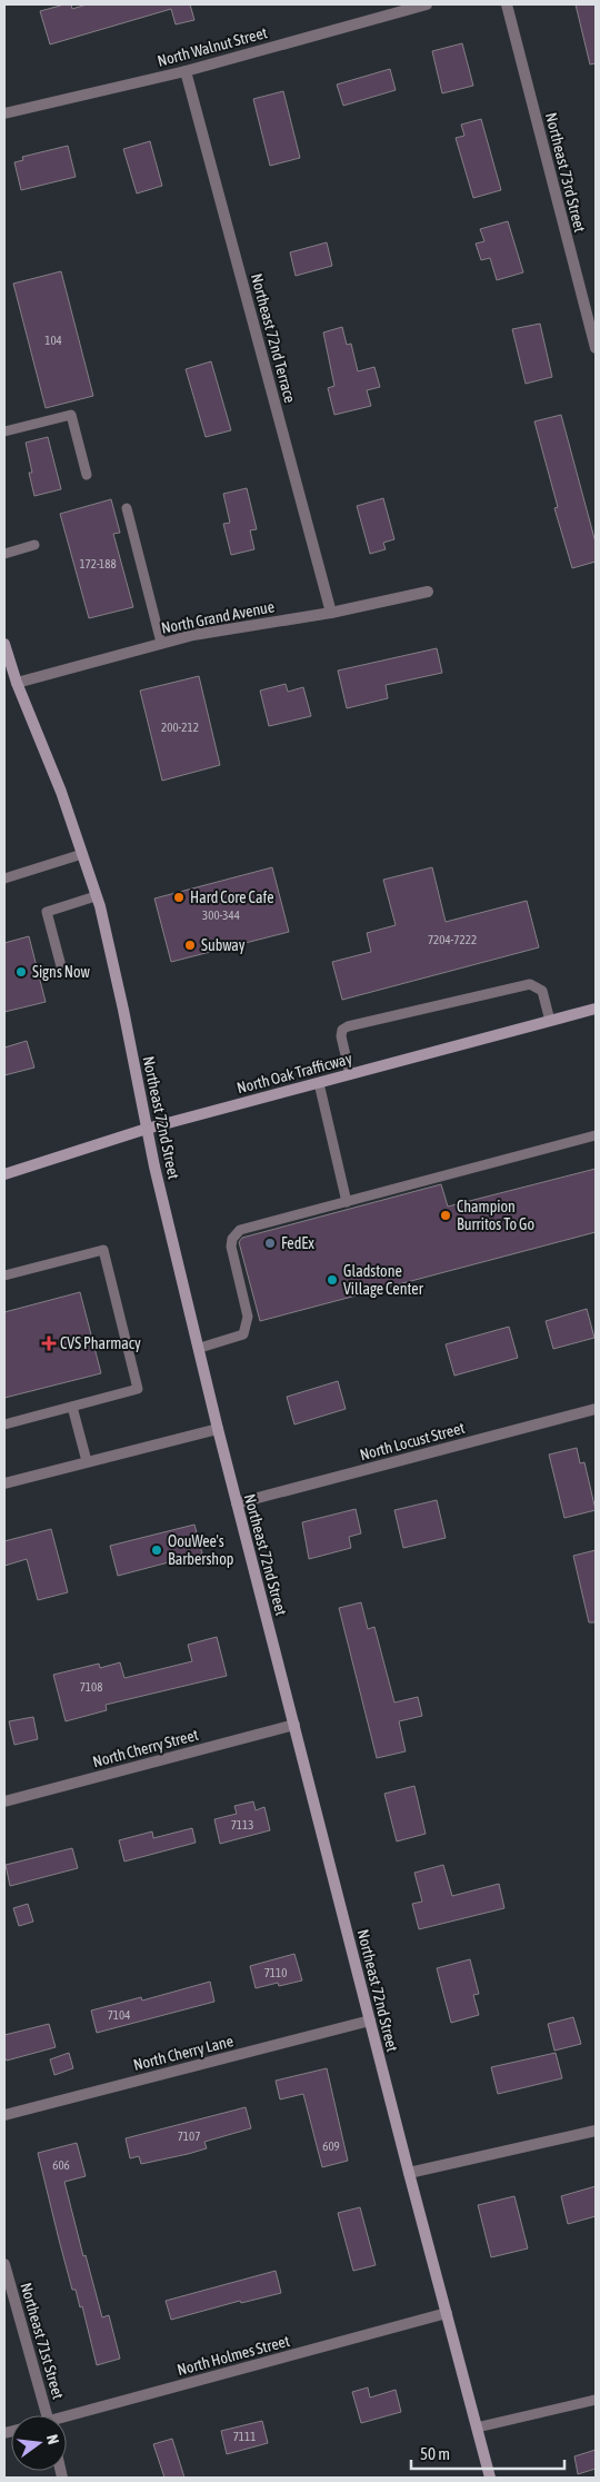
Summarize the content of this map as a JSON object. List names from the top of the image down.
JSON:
{
  "streets": {
    "main road": ["North Oak Trafficway", "Northeast 72nd Street"],
    "street": [
      "North Walnut Street",
      "Northeast 73rd Street",
      "Northeast 72nd Terrace",
      "North Grand Avenue",
      "North Locust Street",
      "North Cherry Street",
      "North Cherry Lane",
      "Northeast 71st Street",
      "North Holmes Street"
    ]
  },
  "crossings": [
    ["North Walnut Street", "Northeast 72nd Terrace"],
    ["Northeast 72nd Terrace", "North Grand Avenue"],
    ["North Grand Avenue", "Northeast 72nd Street"],
    ["North Oak Trafficway", "Northeast 72nd Street"],
    ["Northeast 72nd Street", "North Locust Street"],
    ["Northeast 72nd Street", "North Cherry Street"],
    ["Northeast 72nd Street", "North Cherry Lane"],
    ["Northeast 72nd Street", "North Holmes Street"]
  ],
  "places": {
    "other": [
      "Hard Core Cafe",
      "Subway",
      "Signs Now",
      "Champion Burritos To Go",
      "FedEx",
      "Gladstone Village Center",
      "OouWee's Barbershop"
    ],
    "health": ["CVS Pharmacy"]
  },
  "house_numbers": [
    "104",
    "172-188",
    "200-212",
    "300-344",
    "7204-7222",
    "7108",
    "7113",
    "7110",
    "7104",
    "7107",
    "609",
    "606",
    "7111"
  ],
  "scale_bar": "50 m",
  "north": "right"
}
